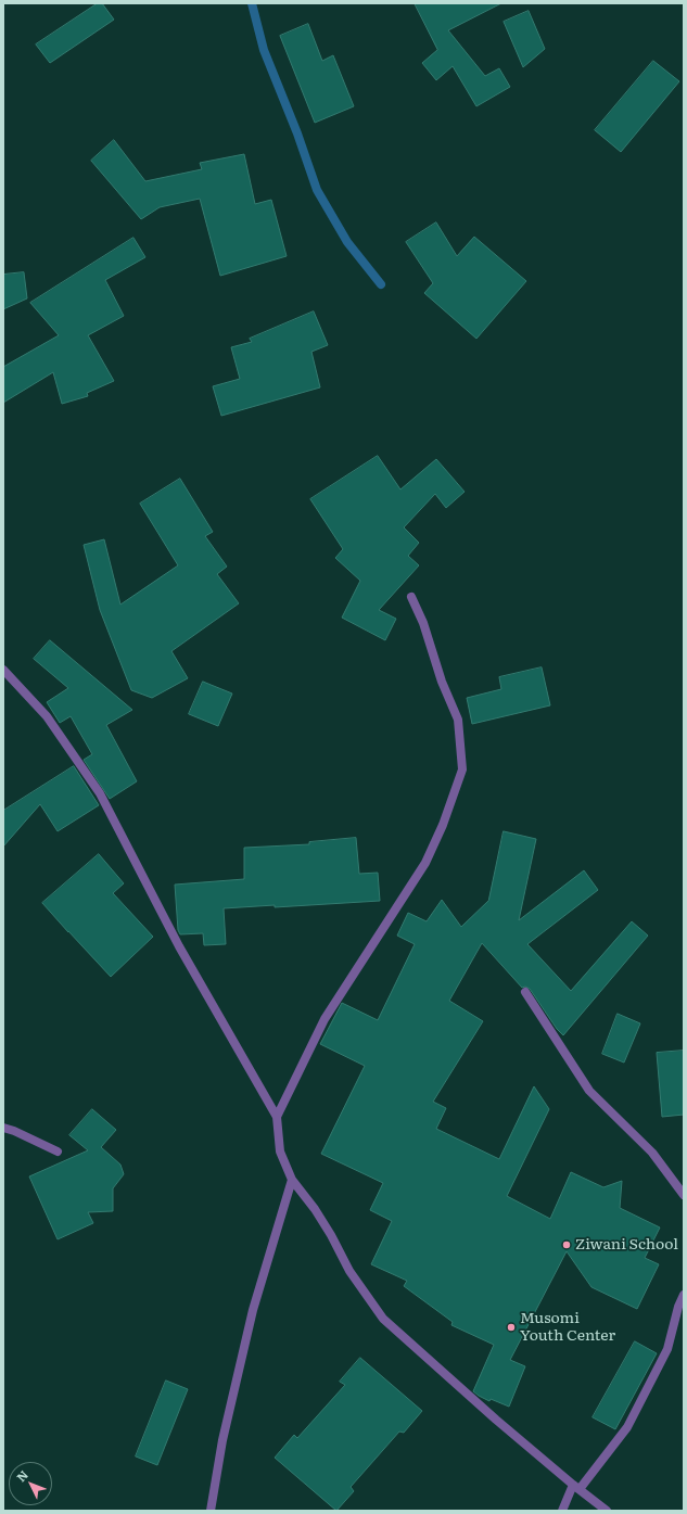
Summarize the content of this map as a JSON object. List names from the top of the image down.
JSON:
{
  "places": ["Ziwani School", "Musomi Youth Center"],
  "north": "top left"
}
